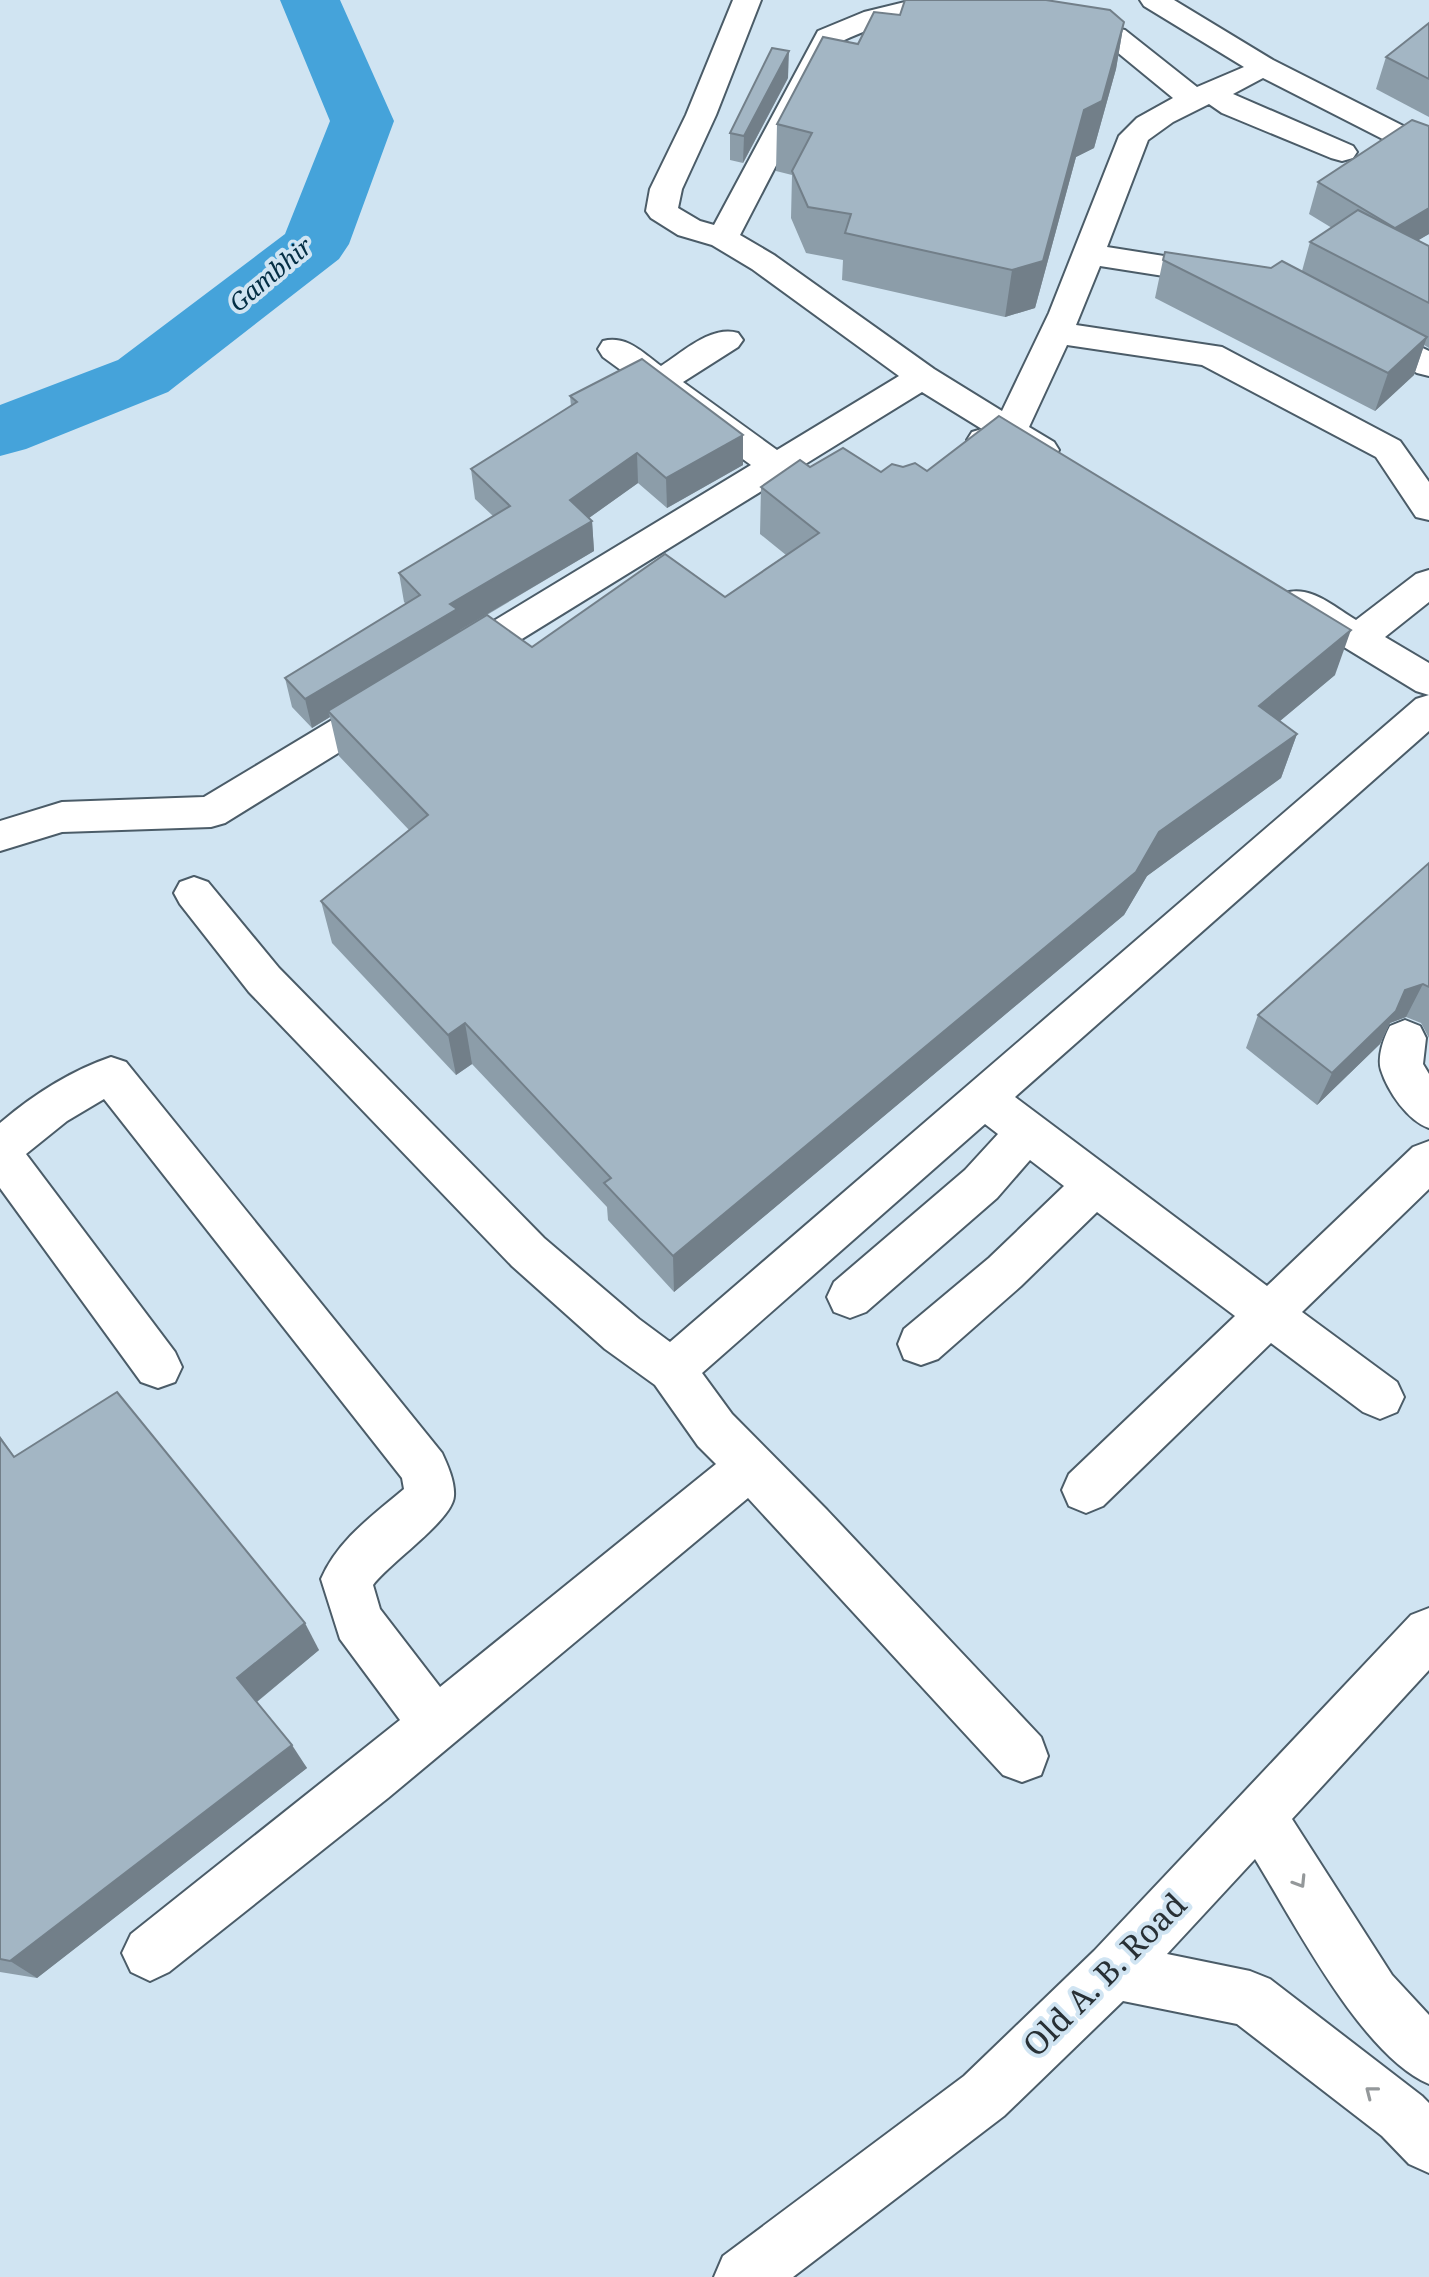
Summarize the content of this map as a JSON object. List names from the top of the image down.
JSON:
{
  "streets": {
    "street": ["Old A. B. Road"]
  },
  "water": ["Gambhir"]
}
